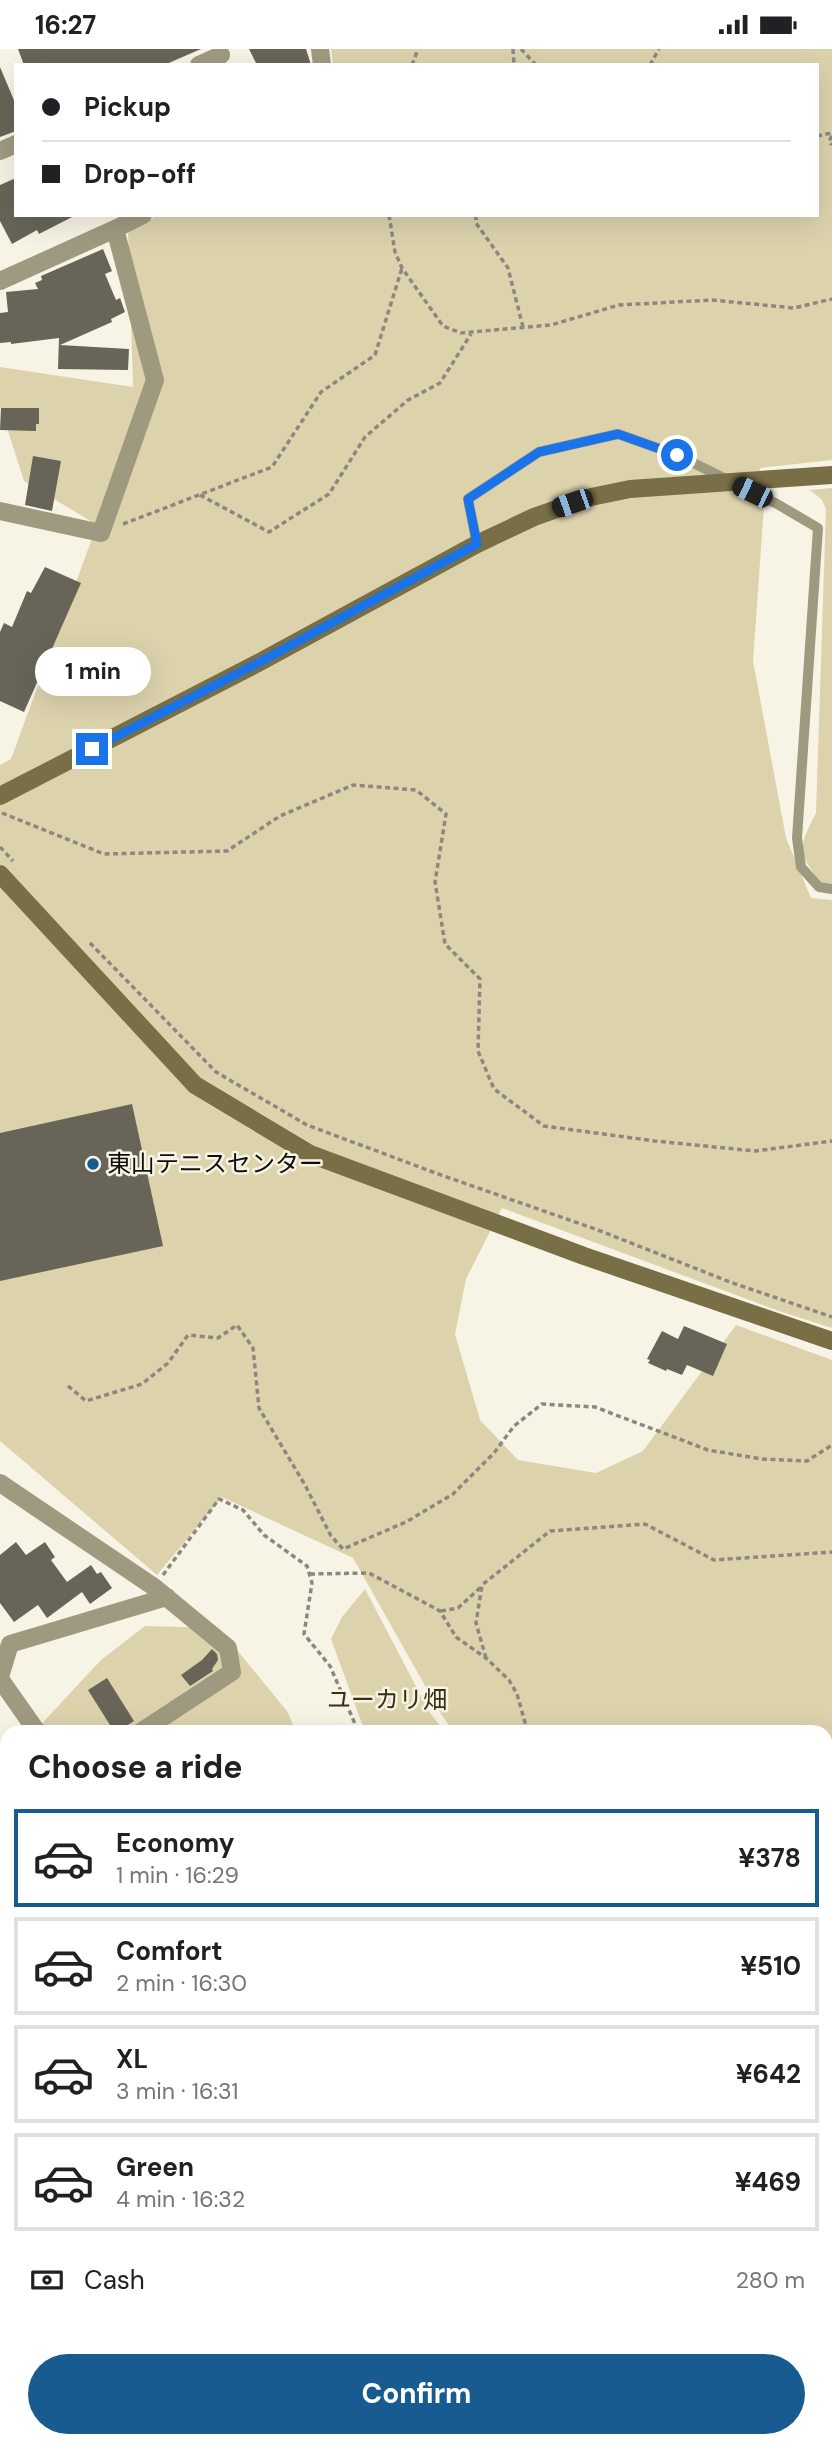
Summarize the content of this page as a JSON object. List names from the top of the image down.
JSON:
{
  "parks": ["ユーカリ畑"],
  "places": ["東山テニスセンター"],
  "page": {
    "status": "16:27",
    "banner": ["Pickup", "Drop-off"],
    "bubble": "1 min",
    "heading": "Choose a ride",
    "list": [
      {
        "name": "Economy",
        "note": "1 min · 16:29",
        "value": "¥378"
      },
      {
        "name": "Comfort",
        "note": "2 min · 16:30",
        "value": "¥510"
      },
      {
        "name": "XL",
        "note": "3 min · 16:31",
        "value": "¥642"
      },
      {
        "name": "Green",
        "note": "4 min · 16:32",
        "value": "¥469"
      }
    ],
    "pay": ["Cash", "280 m"],
    "buttons": "Confirm"
  }
}
